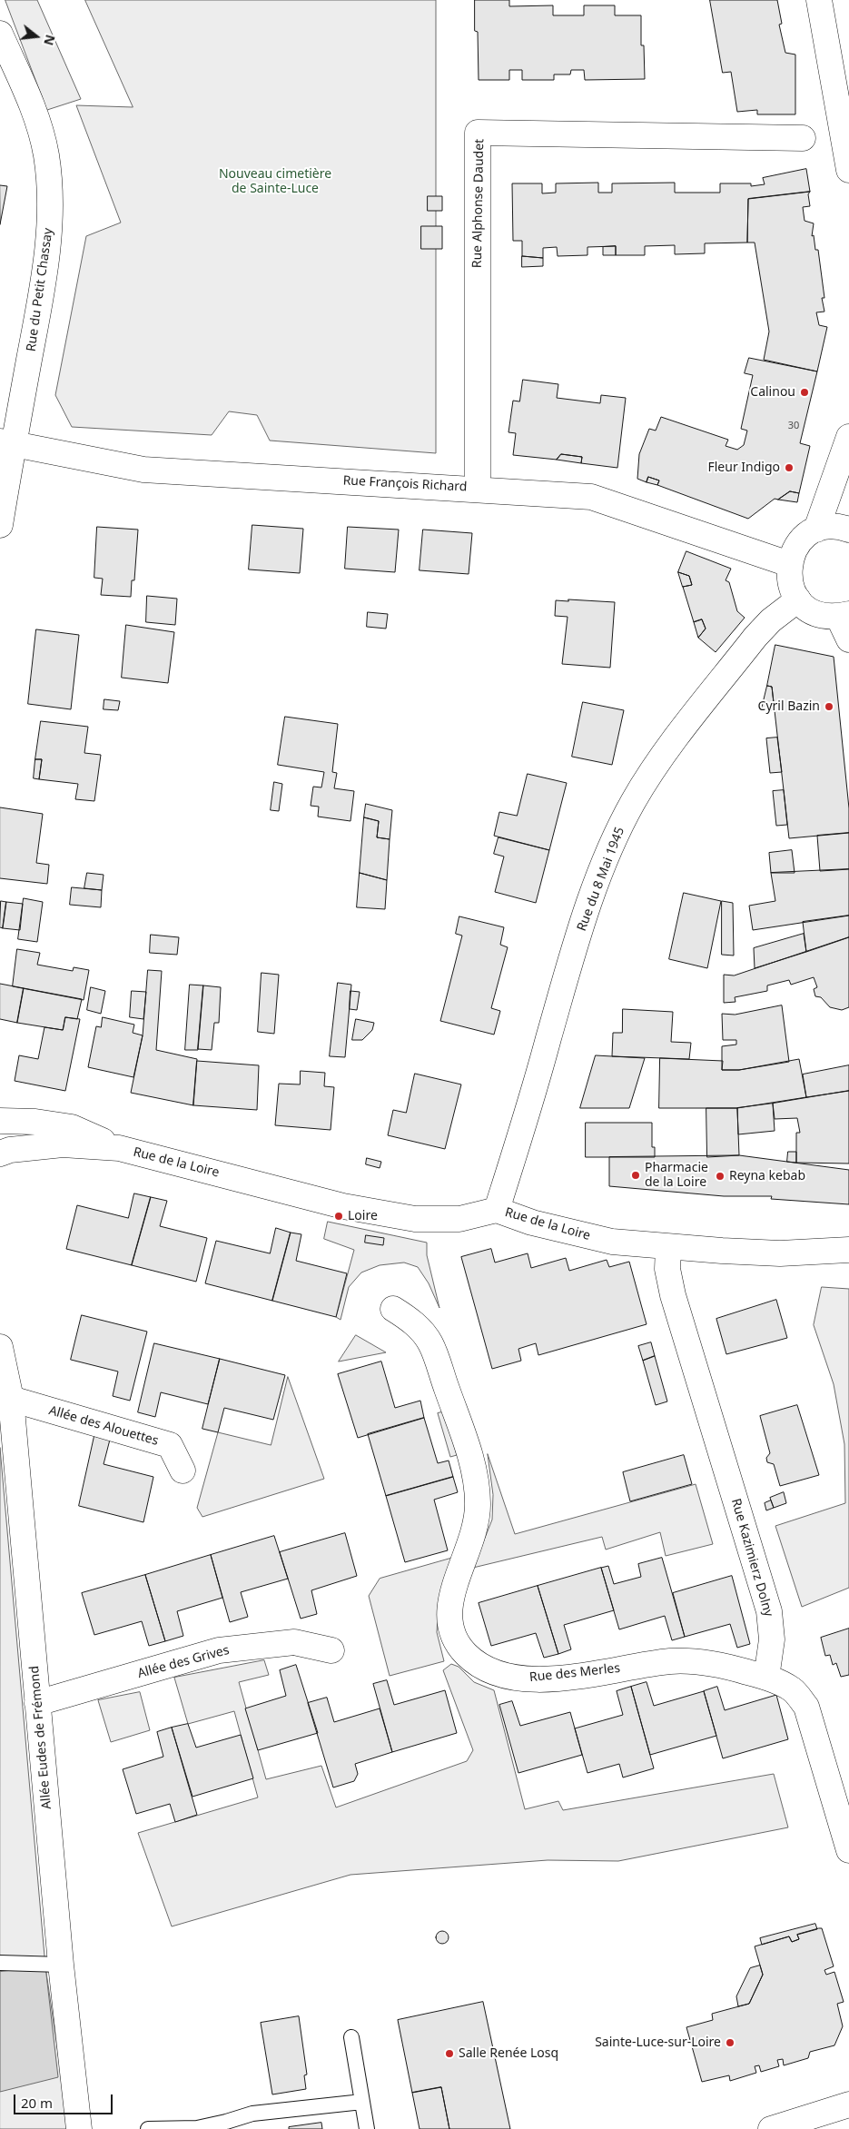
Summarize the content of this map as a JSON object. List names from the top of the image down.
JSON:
{
  "streets": {
    "street": [
      "Rue Alphonse Daudet",
      "Rue du Petit Chassay",
      "Rue François Richard",
      "Rue du 8 Mai 1945",
      "Rue de la Loire",
      "Allée des Alouettes",
      "Rue Kazimierz Dolny",
      "Allée des Grives",
      "Rue des Merles",
      "Allée Eudes de Frémond"
    ]
  },
  "crossings": [
    ["Rue Alphonse Daudet", "Rue François Richard"],
    ["Rue du Petit Chassay", "Rue François Richard"],
    ["Rue du 8 Mai 1945", "Rue de la Loire"],
    ["Rue de la Loire", "Rue Kazimierz Dolny"],
    ["Allée des Alouettes", "Allée Eudes de Frémond"],
    ["Rue Kazimierz Dolny", "Rue des Merles"],
    ["Allée des Grives", "Allée Eudes de Frémond"]
  ],
  "parks": ["Nouveau cimetière de Sainte-Luce"],
  "places": [
    "Calinou",
    "Fleur Indigo",
    "Cyril Bazin",
    "Pharmacie de la Loire",
    "Reyna kebab",
    "Loire",
    "Sainte-Luce-sur-Loire",
    "Salle Renée Losq"
  ],
  "house_numbers": ["30"],
  "scale_bar": "20 m",
  "north": "right"
}
